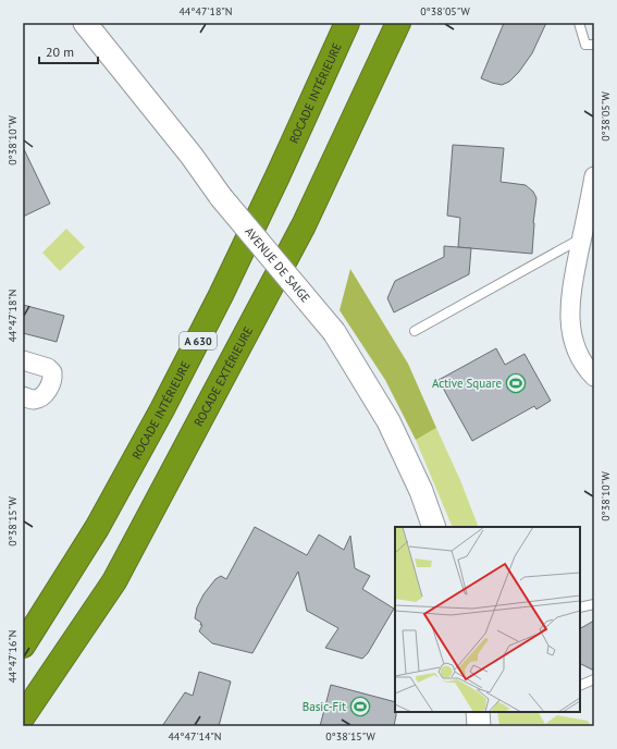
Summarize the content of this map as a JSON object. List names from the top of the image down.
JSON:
{
  "streets": {
    "highway": ["ROCADE INTÉRIEURE", "A 630", "ROCADE EXTÉRIEURE"],
    "street": ["AVENUE DE SAIGE"]
  },
  "places": {
    "sports": ["Active Square", "Basic-Fit"]
  },
  "scale_bar": "20 m",
  "coordinates": [
    "44°47'18\"N",
    "0°38'05\"W",
    "0°38'10\"W",
    "0°38'15\"W",
    "44°47'16\"N",
    "44°47'14\"N"
  ]
}
